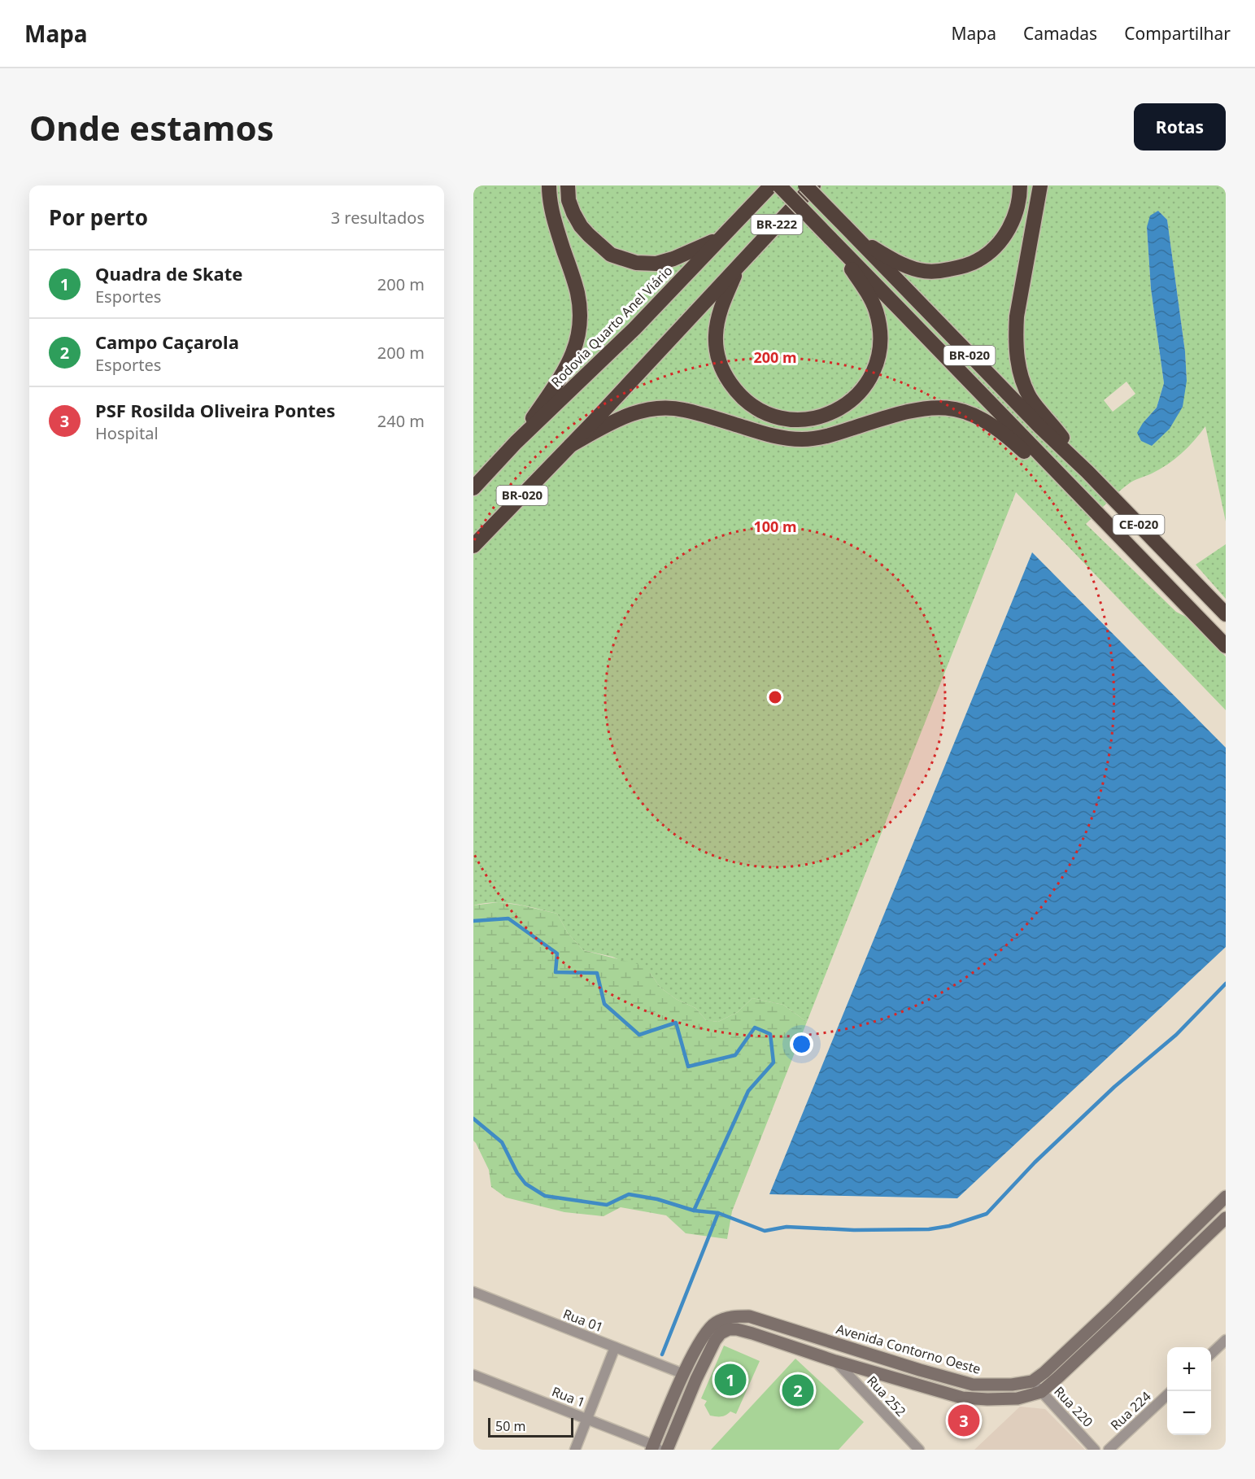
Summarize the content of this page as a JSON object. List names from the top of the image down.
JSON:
{
  "streets": {
    "highway": [
      "BR-222",
      "Rodovia Quarto Anel Viário",
      "BR-020",
      "CE-020"
    ],
    "street": [
      "Rua 01",
      "Avenida Contorno Oeste",
      "Rua 252",
      "Rua 1",
      "Rua 220",
      "Rua 224"
    ]
  },
  "crossings": [
    ["BR-222", "BR-020"],
    ["BR-020", "CE-020"],
    ["Avenida Contorno Oeste", "Rua 220"]
  ],
  "scale_bar": "50 m",
  "page": {
    "header": "Mapa",
    "nav": ["Mapa", "Camadas", "Compartilhar"],
    "buttons": "Rotas",
    "title": "Onde estamos",
    "heading": ["Por perto", "3 resultados"],
    "list": [
      {
        "mark": "1",
        "name": "Quadra de Skate",
        "note": "Esportes",
        "value": "200 m"
      },
      {
        "mark": "2",
        "name": "Campo Caçarola",
        "note": "Esportes",
        "value": "200 m"
      },
      {
        "mark": "3",
        "name": "PSF Rosilda Oliveira Pontes",
        "note": "Hospital",
        "value": "240 m"
      }
    ],
    "map_buttons": ["+", "−"],
    "pins": ["1", "2", "3"],
    "scale": "50 m"
  },
  "rings": ["200 m", "100 m"]
}
